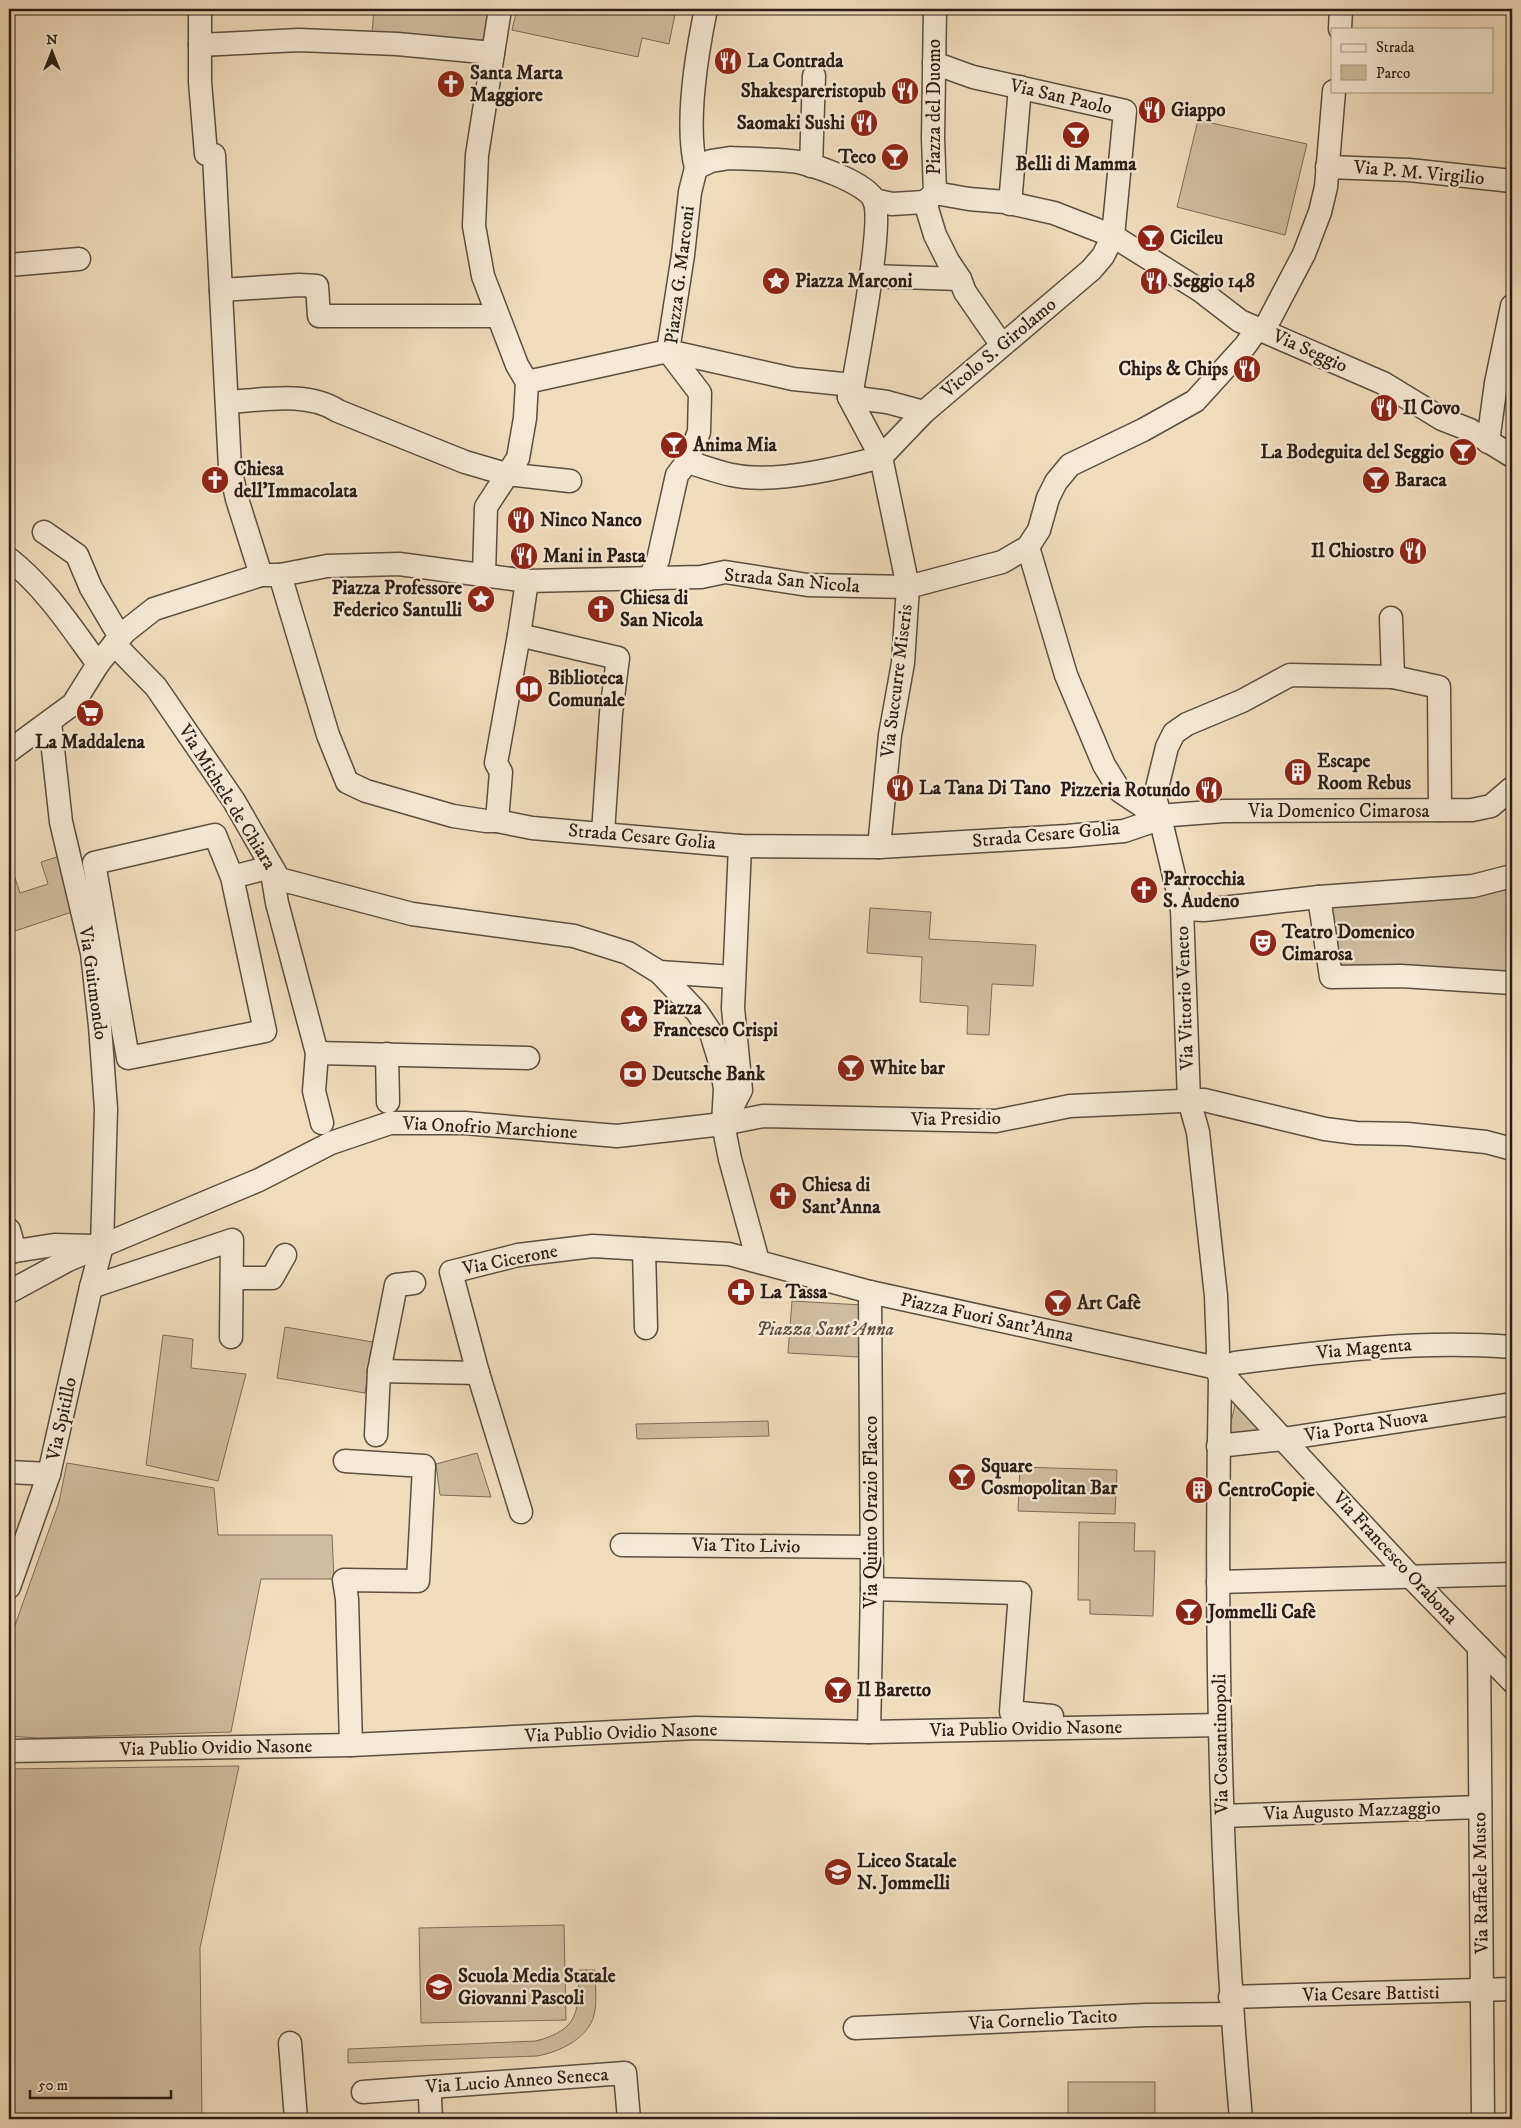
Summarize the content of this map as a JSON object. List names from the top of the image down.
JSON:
{
  "streets": {
    "street": [
      "Via San Paolo",
      "Piazza del Duomo",
      "Via P. M. Virgilio",
      "Piazza G. Marconi",
      "Vicolo S. Girolamo",
      "Via Seggio",
      "Strada San Nicola",
      "Via Succurre Miseris",
      "Via Michele de Chiara",
      "Via Domenico Cimarosa",
      "Strada Cesare Golia",
      "Via Guitmondo",
      "Via Vittorio Veneto",
      "Via Presidio",
      "Via Onofrio Marchione",
      "Via Cicerone",
      "Piazza Fuori Sant'Anna",
      "Via Magenta",
      "Via Spitillo",
      "Via Porta Nuova",
      "Via Quinto Orazio Flacco",
      "Via Tito Livio",
      "Via Francesco Orabona",
      "Via Publio Ovidio Nasone",
      "Via Costantinopoli",
      "Via Augusto Mazzaggio",
      "Via Raffaele Musto",
      "Via Cesare Battisti",
      "Via Cornelio Tacito",
      "Via Lucio Anneo Seneca"
    ]
  },
  "crossings": [
    ["Via San Paolo", "Piazza del Duomo"],
    ["Via San Paolo", "Vicolo S. Girolamo"],
    ["Via San Paolo", "Via Seggio"],
    ["Piazza del Duomo", "Via Seggio"],
    ["Piazza G. Marconi", "Vicolo S. Girolamo"],
    ["Piazza G. Marconi", "Via Succurre Miseris"],
    ["Vicolo S. Girolamo", "Via Seggio"],
    ["Vicolo S. Girolamo", "Via Succurre Miseris"],
    ["Strada San Nicola", "Via Succurre Miseris"],
    ["Strada San Nicola", "Via Michele de Chiara"],
    ["Strada San Nicola", "Strada Cesare Golia"],
    ["Strada San Nicola", "Via Guitmondo"],
    ["Via Succurre Miseris", "Strada Cesare Golia"],
    ["Via Domenico Cimarosa", "Strada Cesare Golia"],
    ["Via Domenico Cimarosa", "Via Vittorio Veneto"],
    ["Strada Cesare Golia", "Via Vittorio Veneto"],
    ["Via Guitmondo", "Via Onofrio Marchione"],
    ["Via Guitmondo", "Via Spitillo"],
    ["Via Vittorio Veneto", "Via Presidio"],
    ["Via Vittorio Veneto", "Piazza Fuori Sant'Anna"],
    ["Via Vittorio Veneto", "Via Magenta"],
    ["Via Vittorio Veneto", "Via Francesco Orabona"],
    ["Via Vittorio Veneto", "Via Costantinopoli"],
    ["Via Presidio", "Via Onofrio Marchione"],
    ["Via Onofrio Marchione", "Via Spitillo"],
    ["Via Cicerone", "Piazza Fuori Sant'Anna"],
    ["Piazza Fuori Sant'Anna", "Via Magenta"],
    ["Piazza Fuori Sant'Anna", "Via Quinto Orazio Flacco"],
    ["Piazza Fuori Sant'Anna", "Via Francesco Orabona"],
    ["Piazza Fuori Sant'Anna", "Via Costantinopoli"],
    ["Via Magenta", "Via Francesco Orabona"],
    ["Via Magenta", "Via Costantinopoli"],
    ["Via Porta Nuova", "Via Francesco Orabona"],
    ["Via Porta Nuova", "Via Costantinopoli"],
    ["Via Quinto Orazio Flacco", "Via Tito Livio"],
    ["Via Quinto Orazio Flacco", "Via Publio Ovidio Nasone"],
    ["Via Francesco Orabona", "Via Costantinopoli"],
    ["Via Francesco Orabona", "Via Raffaele Musto"],
    ["Via Publio Ovidio Nasone", "Via Costantinopoli"],
    ["Via Costantinopoli", "Via Augusto Mazzaggio"],
    ["Via Costantinopoli", "Via Cesare Battisti"],
    ["Via Costantinopoli", "Via Cornelio Tacito"],
    ["Via Augusto Mazzaggio", "Via Raffaele Musto"],
    ["Via Raffaele Musto", "Via Cesare Battisti"],
    ["Via Cesare Battisti", "Via Cornelio Tacito"]
  ],
  "parks": ["Piazza Sant'Anna"],
  "places": {
    "restaurant": [
      "La Contrada",
      "Shakespareristopub",
      "Giappo",
      "Saomaki Sushi",
      "Seggio 148",
      "Chips & Chips",
      "Il Covo",
      "Ninco Nanco",
      "Il Chiostro",
      "Mani in Pasta",
      "La Tana Di Tano",
      "Pizzeria Rotundo"
    ],
    "church": [
      "Santa Marta Maggiore",
      "Chiesa dell'Immacolata",
      "Chiesa di San Nicola",
      "Parrocchia S. Audeno",
      "Chiesa di Sant'Anna"
    ],
    "bar": [
      "Belli di Mamma",
      "Teco",
      "Cicileu",
      "Anima Mia",
      "La Bodeguita del Seggio",
      "Baraca",
      "White bar",
      "Art Cafè",
      "Square Cosmopolitan Bar",
      "Jommelli Cafè",
      "Il Baretto"
    ],
    "place": ["Piazza Marconi", "Piazza Professore Federico Santulli", "Piazza Francesco Crispi"],
    "library": ["Biblioteca Comunale"],
    "supermarket": ["La Maddalena"],
    "building": ["Escape Room Rebus", "CentroCopie"],
    "theatre": ["Teatro Domenico Cimarosa"],
    "bank": ["Deutsche Bank"],
    "pharmacy": ["La Tassa"],
    "school or university": ["Liceo Statale N. Jommelli", "Scuola Media Statale Giovanni Pascoli"]
  },
  "legend": ["Strada", "Parco"],
  "scale_bar": "50 m",
  "north": "top"
}
